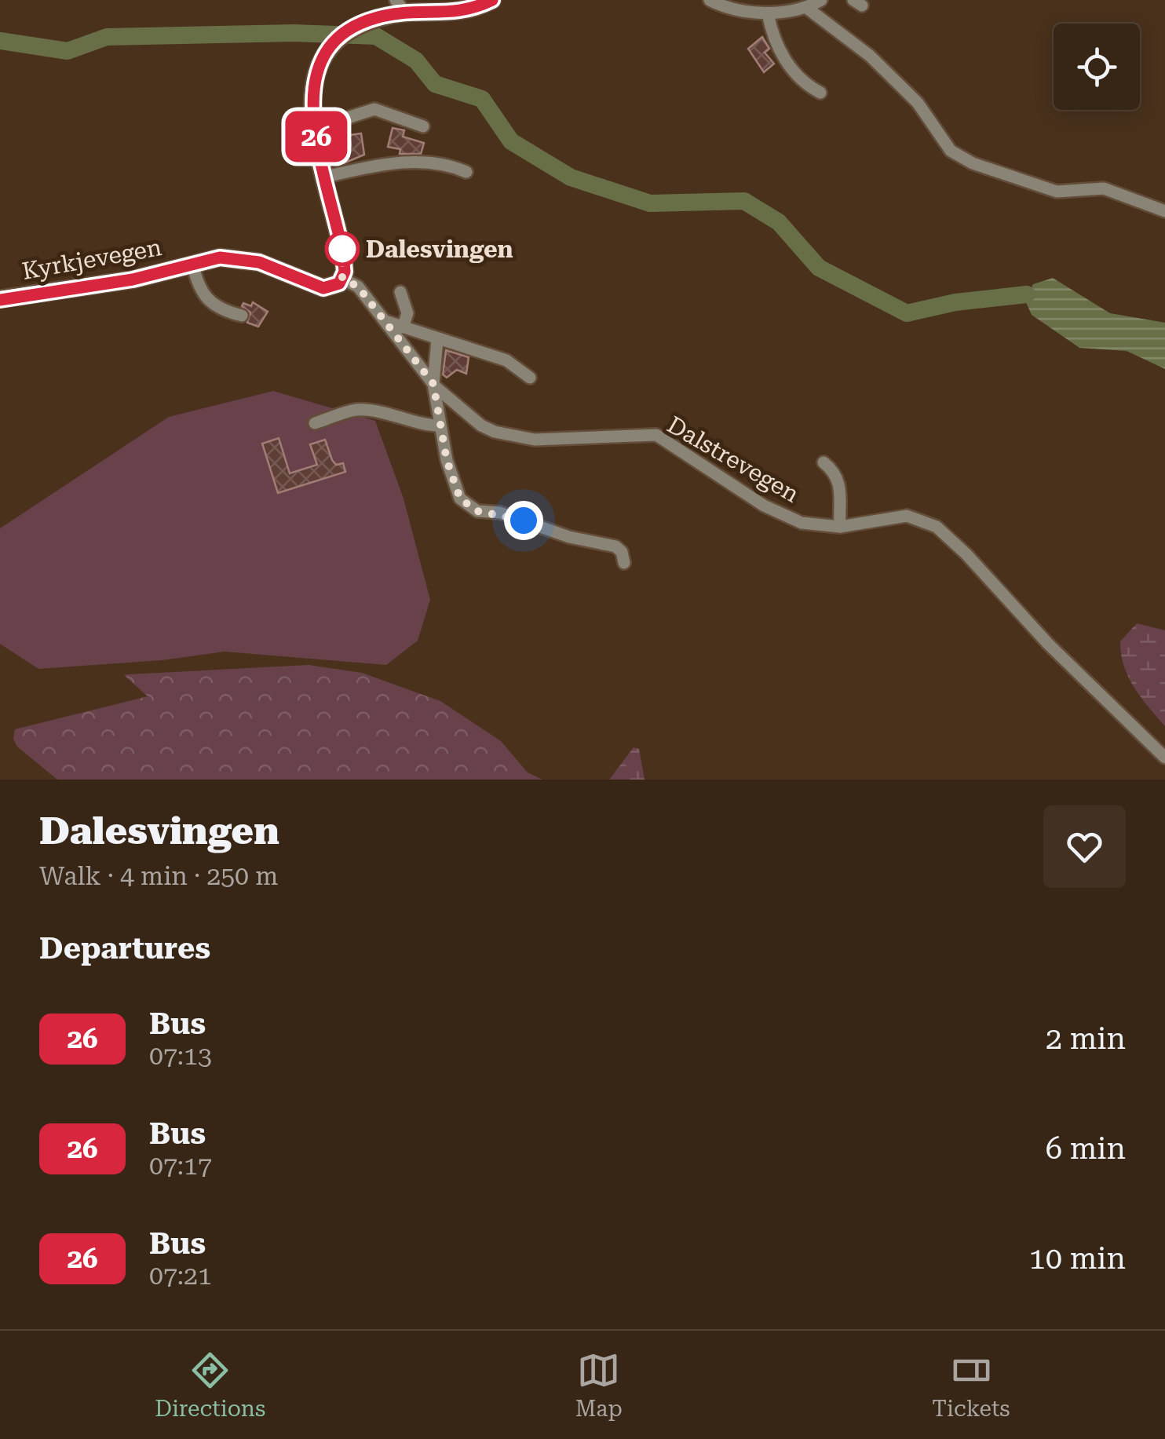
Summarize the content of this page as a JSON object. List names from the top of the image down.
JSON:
{
  "streets": {
    "main road": ["Kyrkjevegen"],
    "street": ["Dalstrevegen"]
  },
  "crossings": [
    ["Kyrkjevegen", "Dalstrevegen"]
  ],
  "places": ["Dalesvingen"],
  "lines": ["bus line 26"],
  "page": {
    "on_map": "26",
    "heading": [
      ["Dalesvingen", "Walk · 4 min · 250 m"],
      "Departures"
    ],
    "list": [
      {
        "mark": "26",
        "name": "Bus",
        "note": "07:13",
        "value": "2 min"
      },
      {
        "mark": "26",
        "name": "Bus",
        "note": "07:17",
        "value": "6 min"
      },
      {
        "mark": "26",
        "name": "Bus",
        "note": "07:21",
        "value": "10 min"
      }
    ],
    "tabs": ["Directions", "Map", "Tickets"]
  }
}
